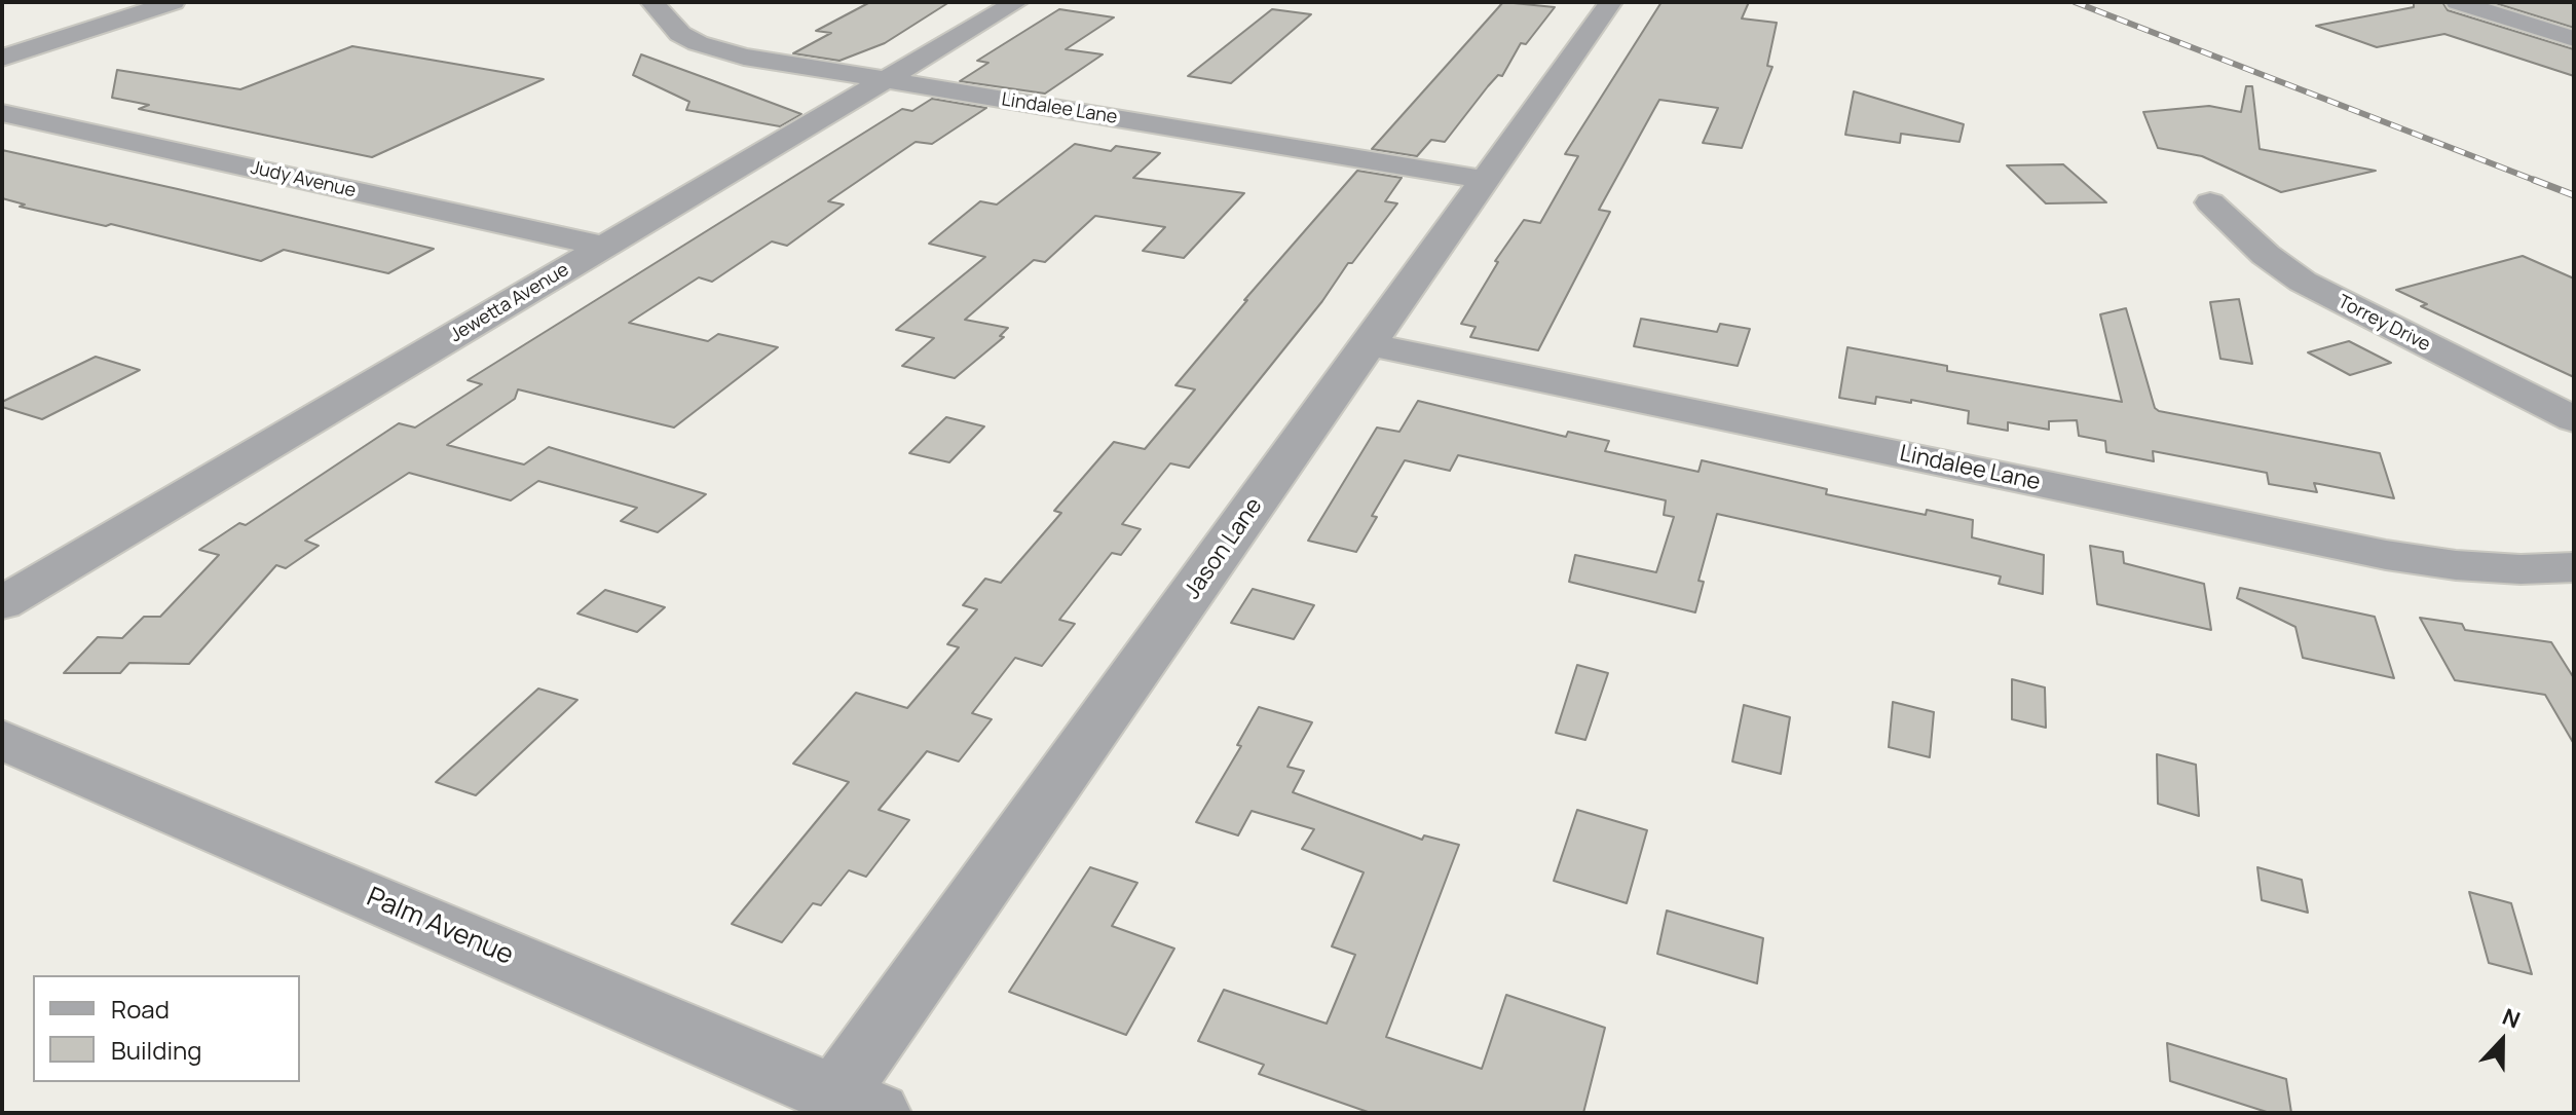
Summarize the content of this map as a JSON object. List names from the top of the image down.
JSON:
{
  "streets": {
    "street": [
      "Lindalee Lane",
      "Judy Avenue",
      "Jewetta Avenue",
      "Torrey Drive",
      "Jason Lane",
      "Palm Avenue"
    ]
  },
  "crossings": [
    ["Lindalee Lane", "Jewetta Avenue"],
    ["Lindalee Lane", "Jason Lane"],
    ["Judy Avenue", "Jewetta Avenue"],
    ["Jason Lane", "Palm Avenue"]
  ],
  "legend": ["Road", "Building"],
  "north": "top"
}
